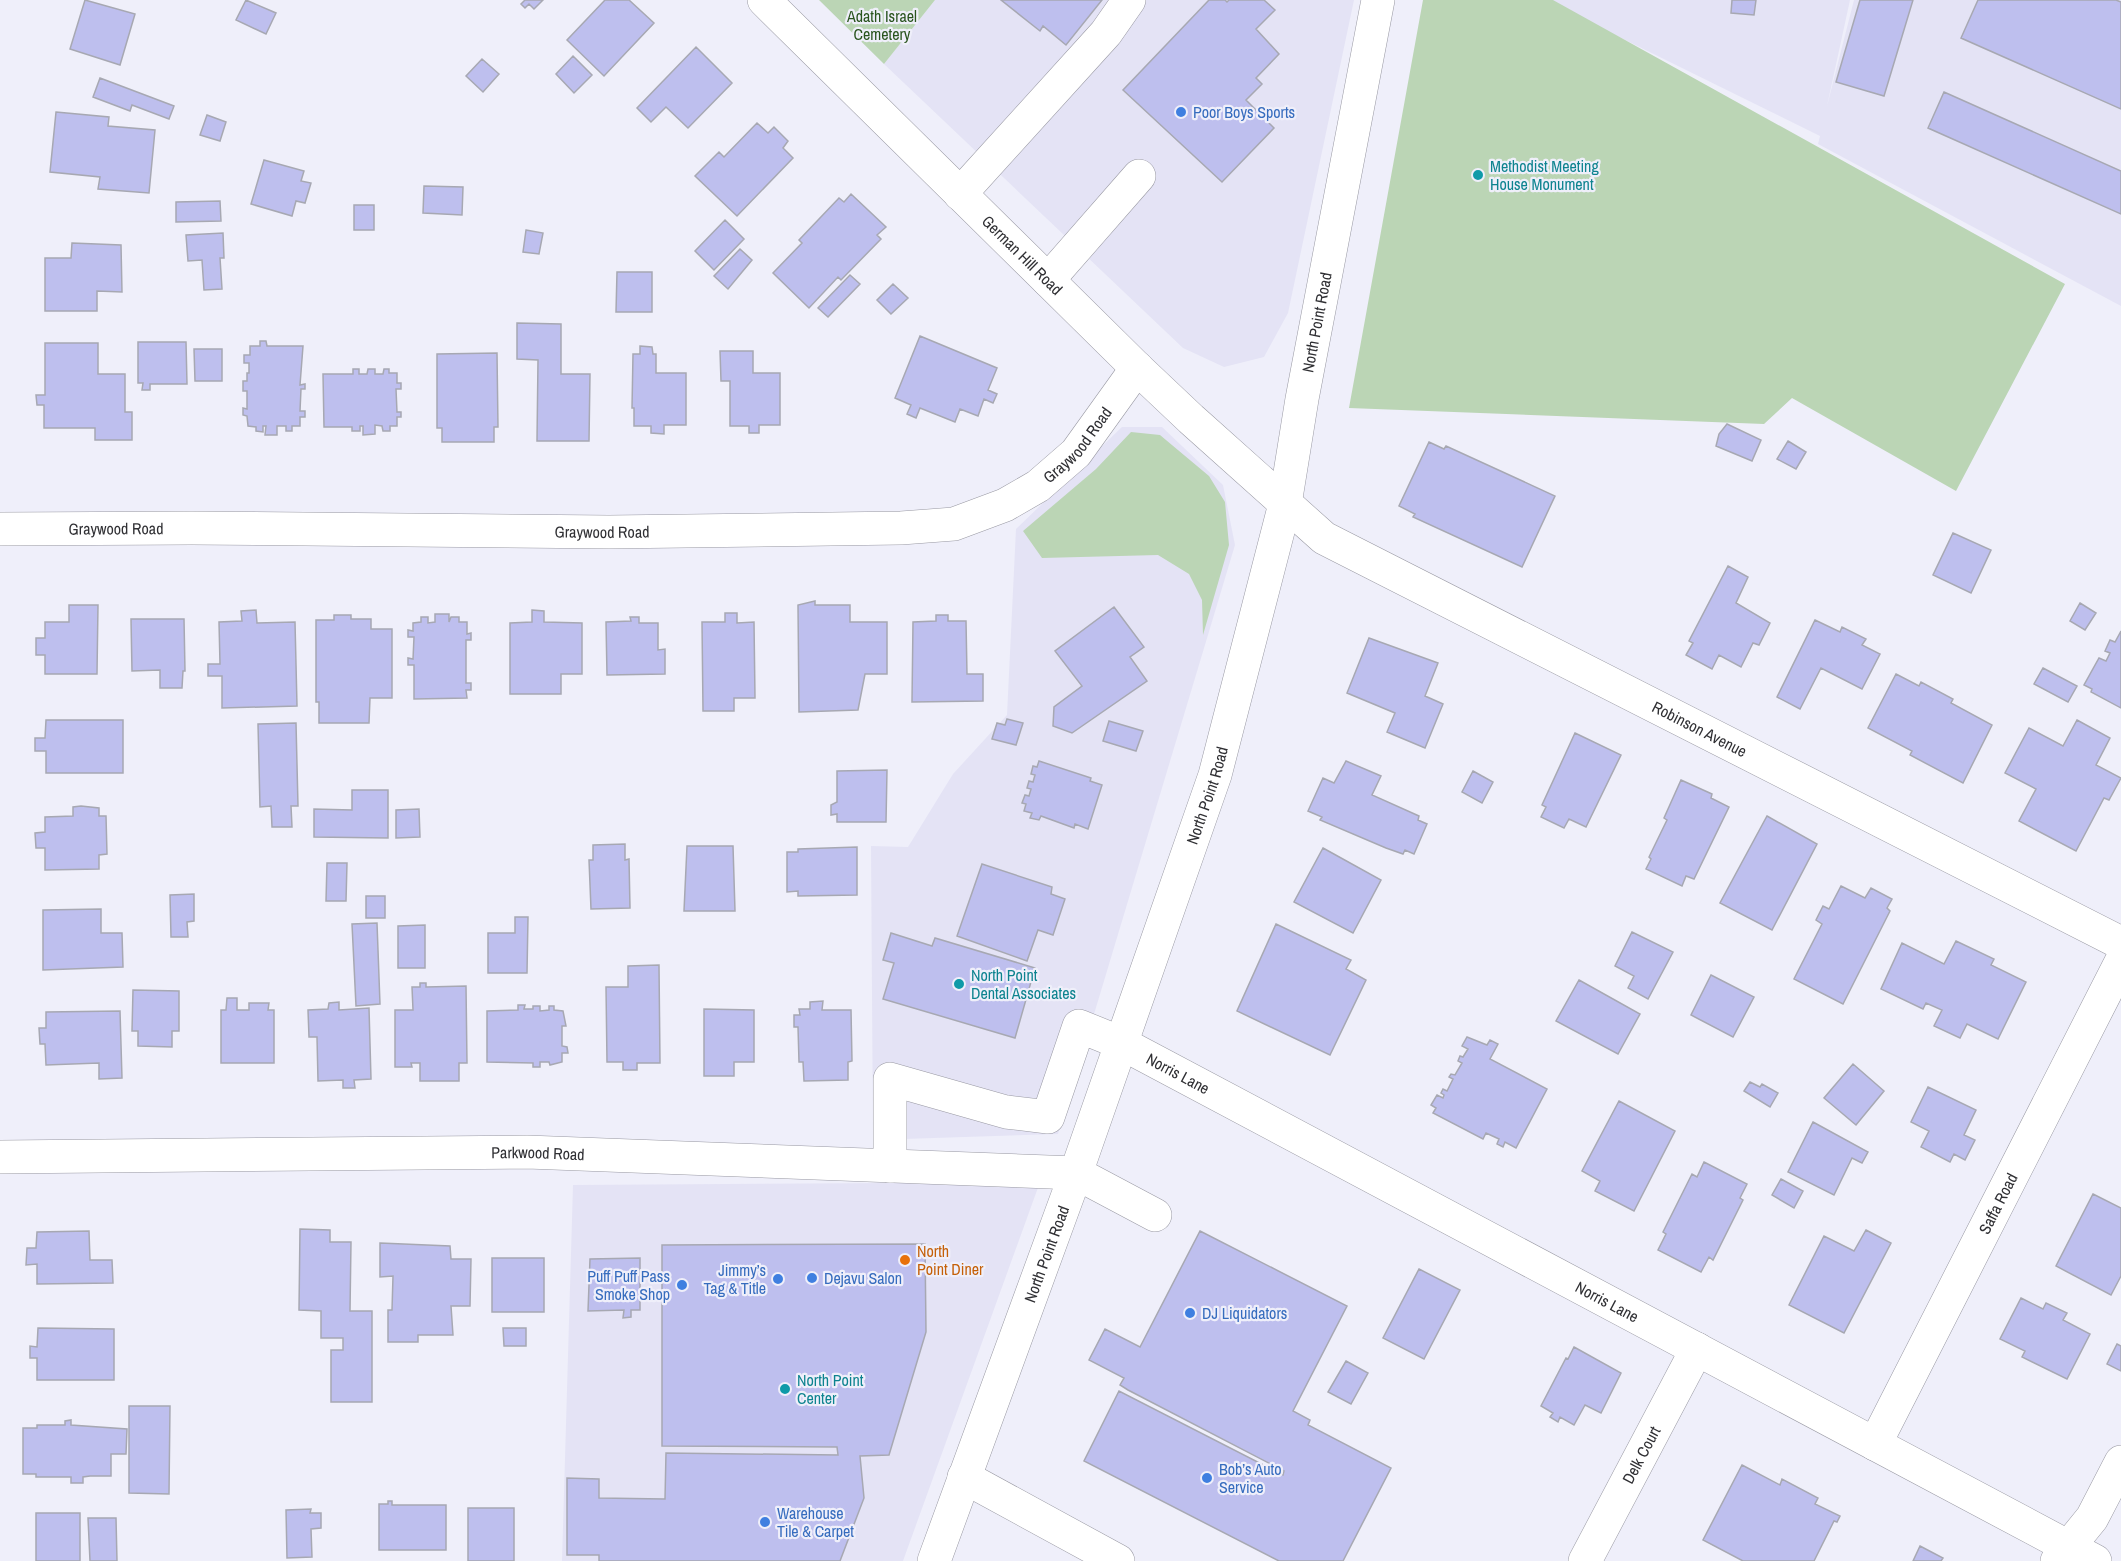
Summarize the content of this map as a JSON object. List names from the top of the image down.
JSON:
{
  "streets": {
    "street": [
      "German Hill Road",
      "North Point Road",
      "Graywood Road",
      "Robinson Avenue",
      "Norris Lane",
      "Parkwood Road",
      "Saffa Road",
      "Delk Court"
    ]
  },
  "crossings": [
    ["German Hill Road", "North Point Road"],
    ["German Hill Road", "Graywood Road"],
    ["German Hill Road", "Robinson Avenue"],
    ["North Point Road", "Robinson Avenue"],
    ["North Point Road", "Norris Lane"],
    ["North Point Road", "Parkwood Road"],
    ["Norris Lane", "Parkwood Road"],
    ["Norris Lane", "Saffa Road"],
    ["Norris Lane", "Delk Court"]
  ],
  "parks": ["Adath Israel Cemetery"],
  "places": [
    "Poor Boys Sports",
    "Methodist Meeting House Monument",
    "North Point Dental Associates",
    "North Point Diner",
    "Dejavu Salon",
    "Jimmy’s Tag & Title",
    "Puff Puff Pass Smoke Shop",
    "DJ Liquidators",
    "North Point Center",
    "Bob’s Auto Service",
    "Warehouse Tile & Carpet"
  ]
}
